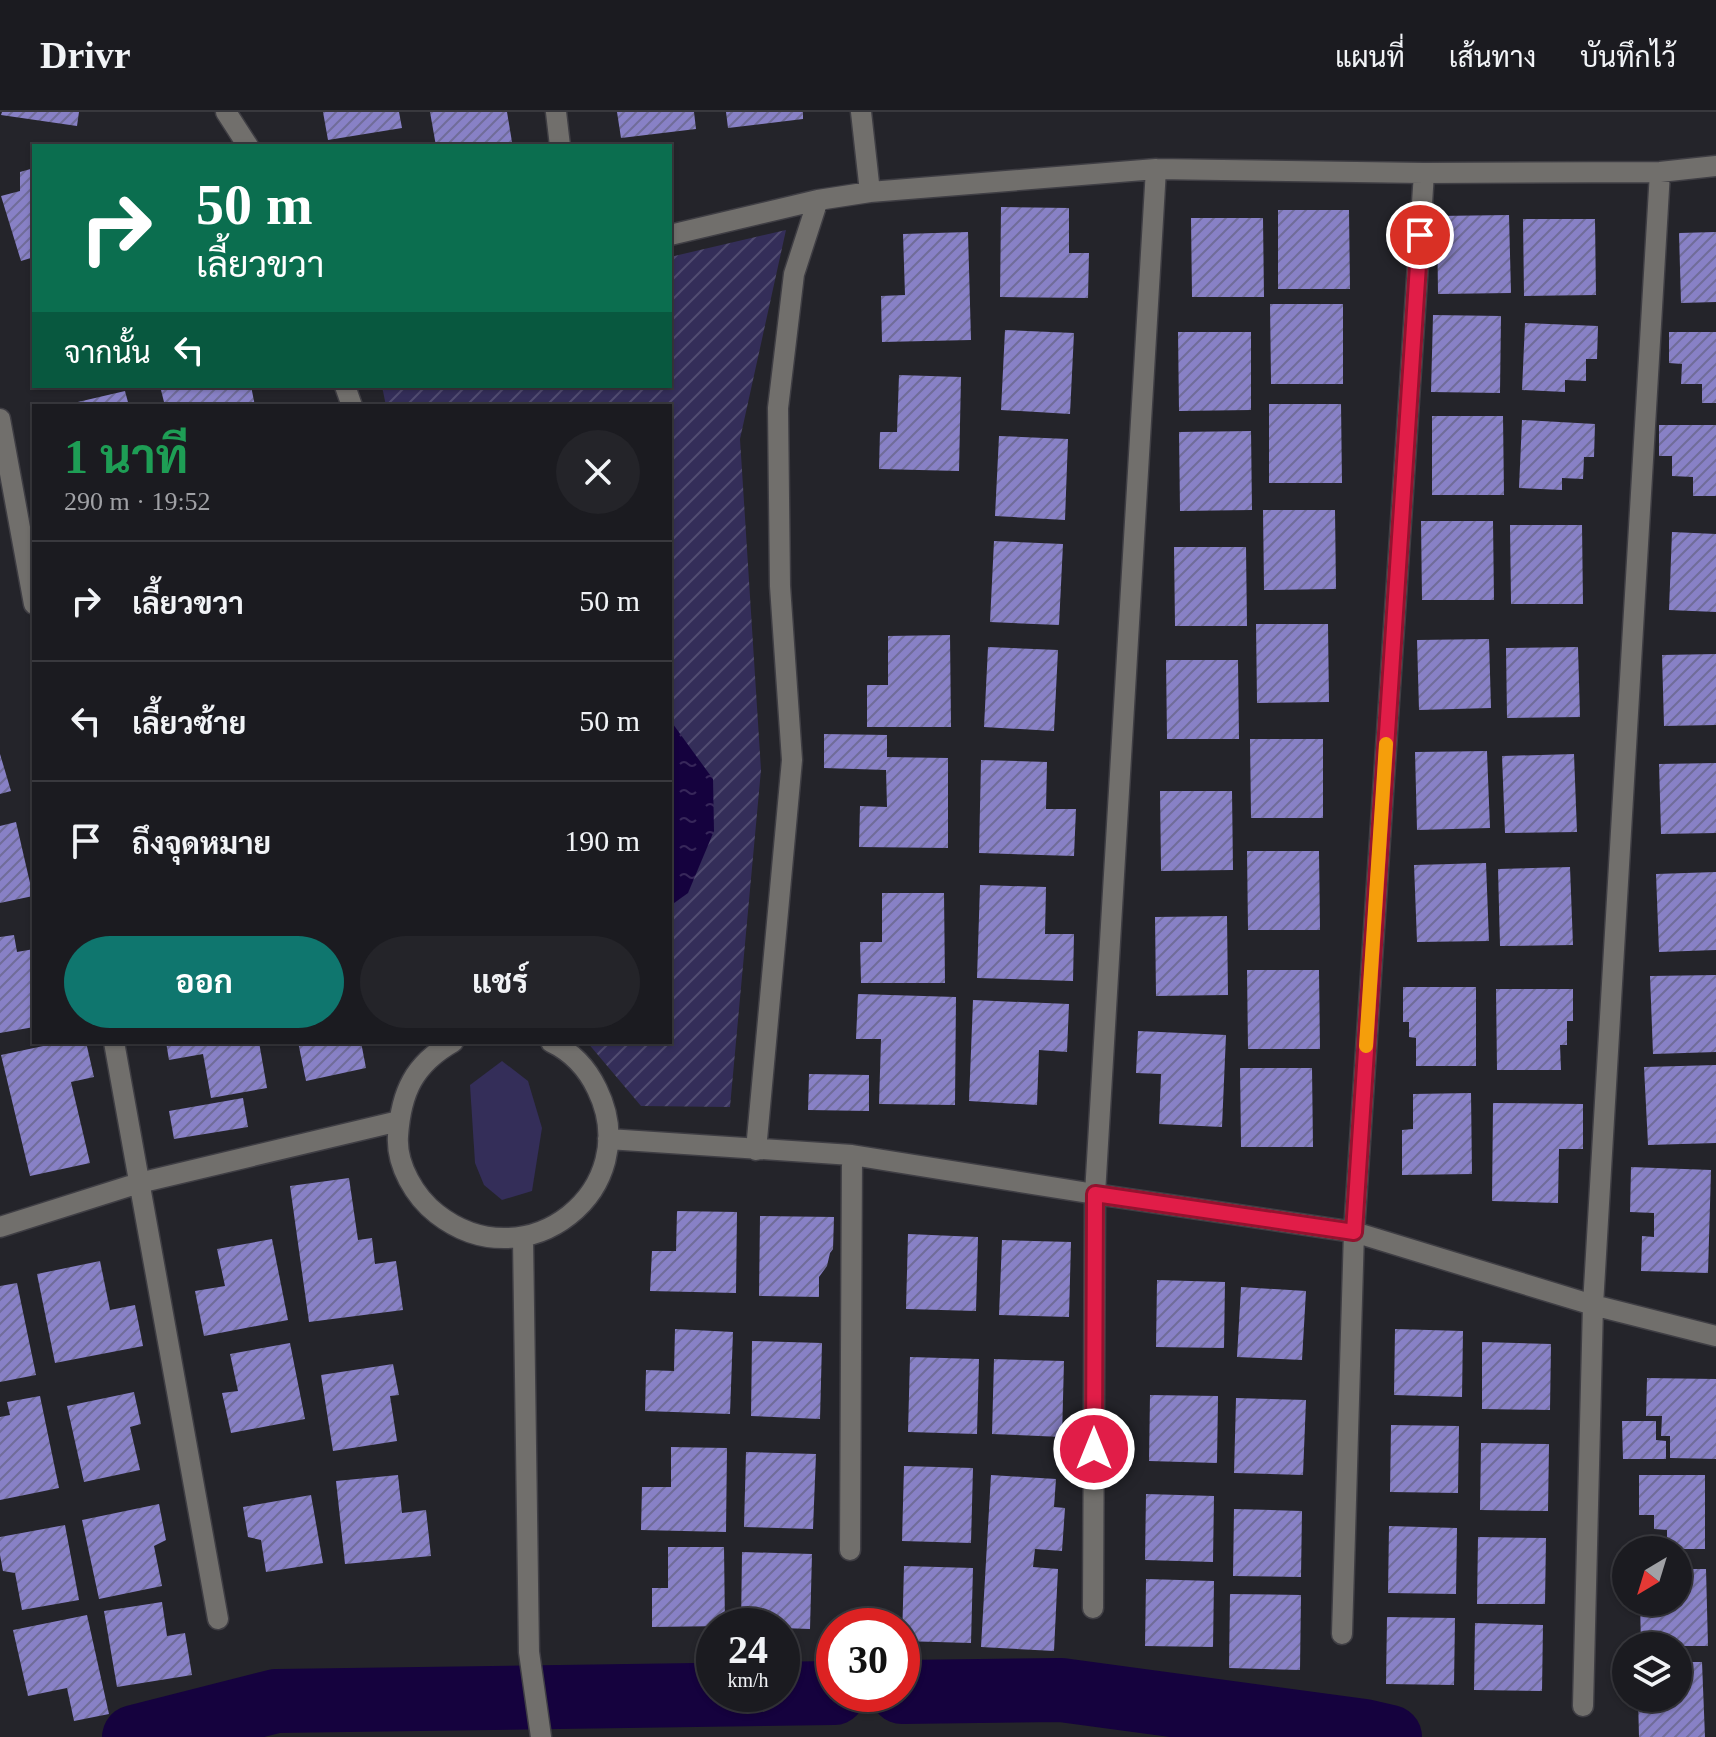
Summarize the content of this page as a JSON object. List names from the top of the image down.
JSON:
{
  "north": "bottom left",
  "page": {
    "header": "Drivr",
    "nav": ["แผนที่", "เส้นทาง", "บันทึกไว้"],
    "turn": ["50 m", "เลี้ยวขวา"],
    "then": "จากนั้น",
    "heading": ["1 นาที", "290 m · 19:52"],
    "list": [
      {
        "name": "เลี้ยวขวา",
        "value": "50 m"
      },
      {
        "name": "เลี้ยวซ้าย",
        "value": "50 m"
      },
      {
        "name": "ถึงจุดหมาย",
        "value": "190 m"
      }
    ],
    "buttons": ["ออก", "แชร์"],
    "speed": "24 km/h",
    "limit": "30"
  }
}
